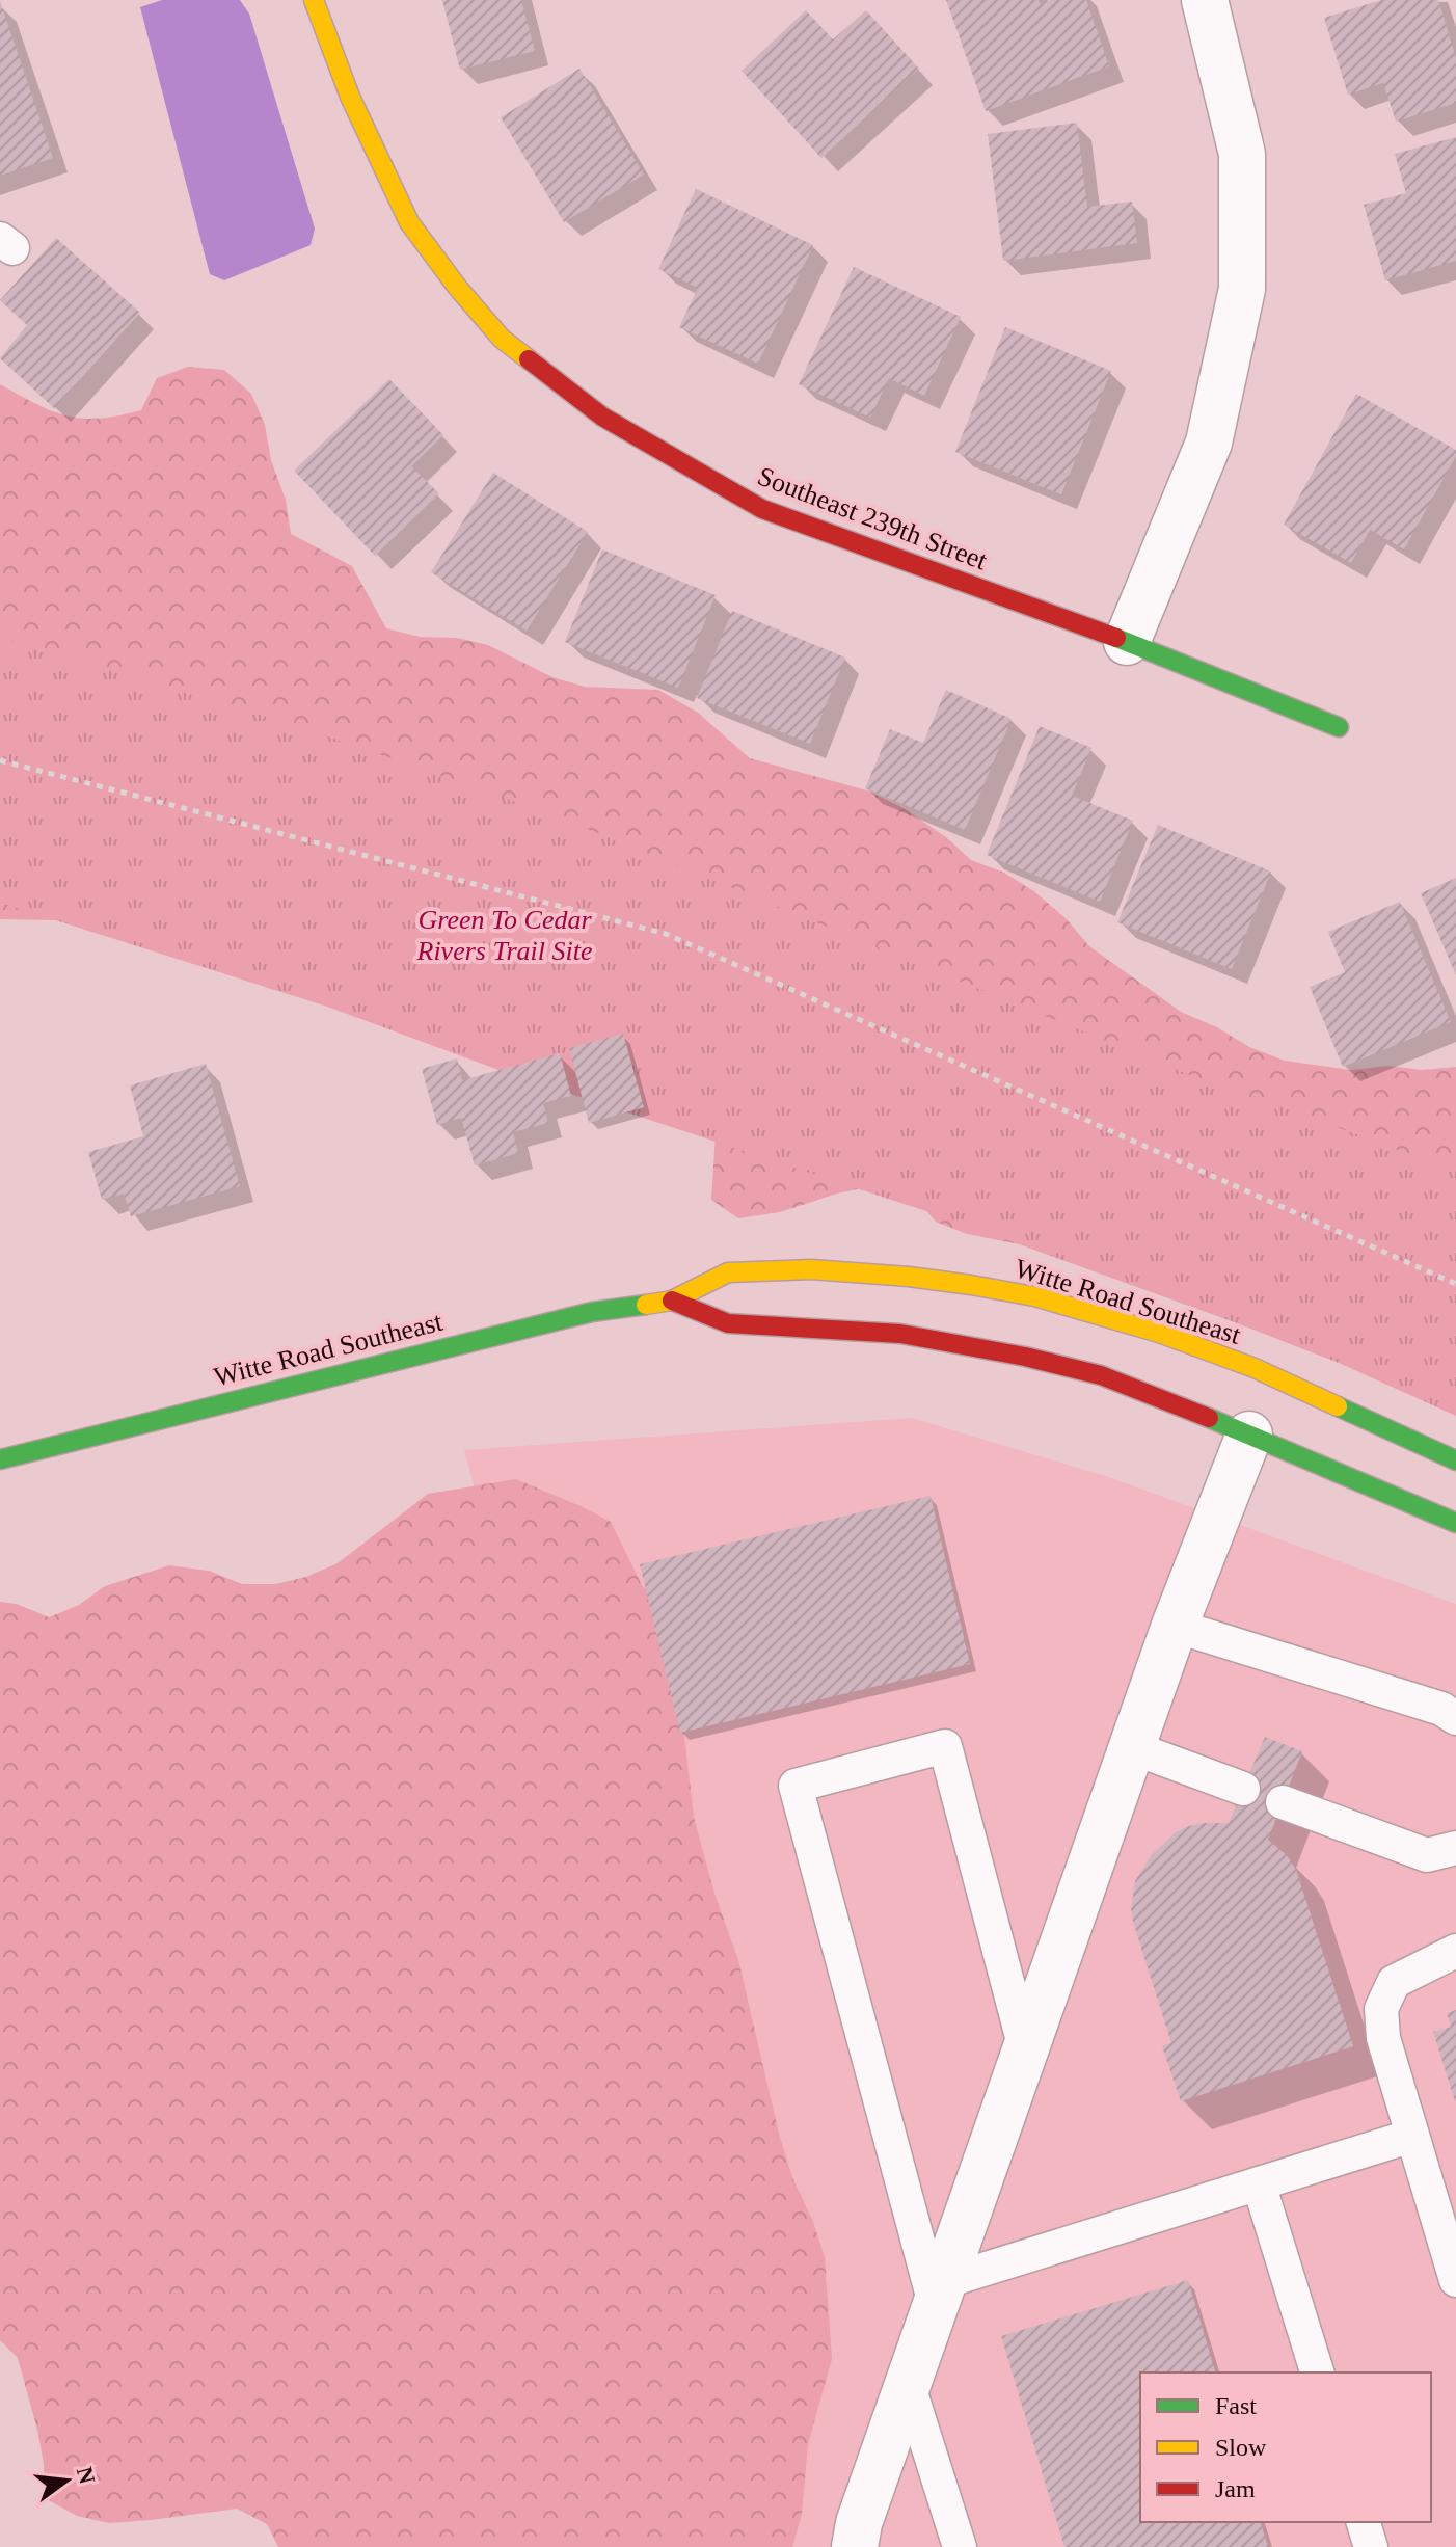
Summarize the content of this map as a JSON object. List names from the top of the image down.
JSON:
{
  "streets": {
    "street": ["Southeast 239th Street", "Witte Road Southeast"]
  },
  "parks": ["Green To Cedar Rivers Trail Site"],
  "legend": ["Fast", "Slow", "Jam"],
  "north": "right"
}
